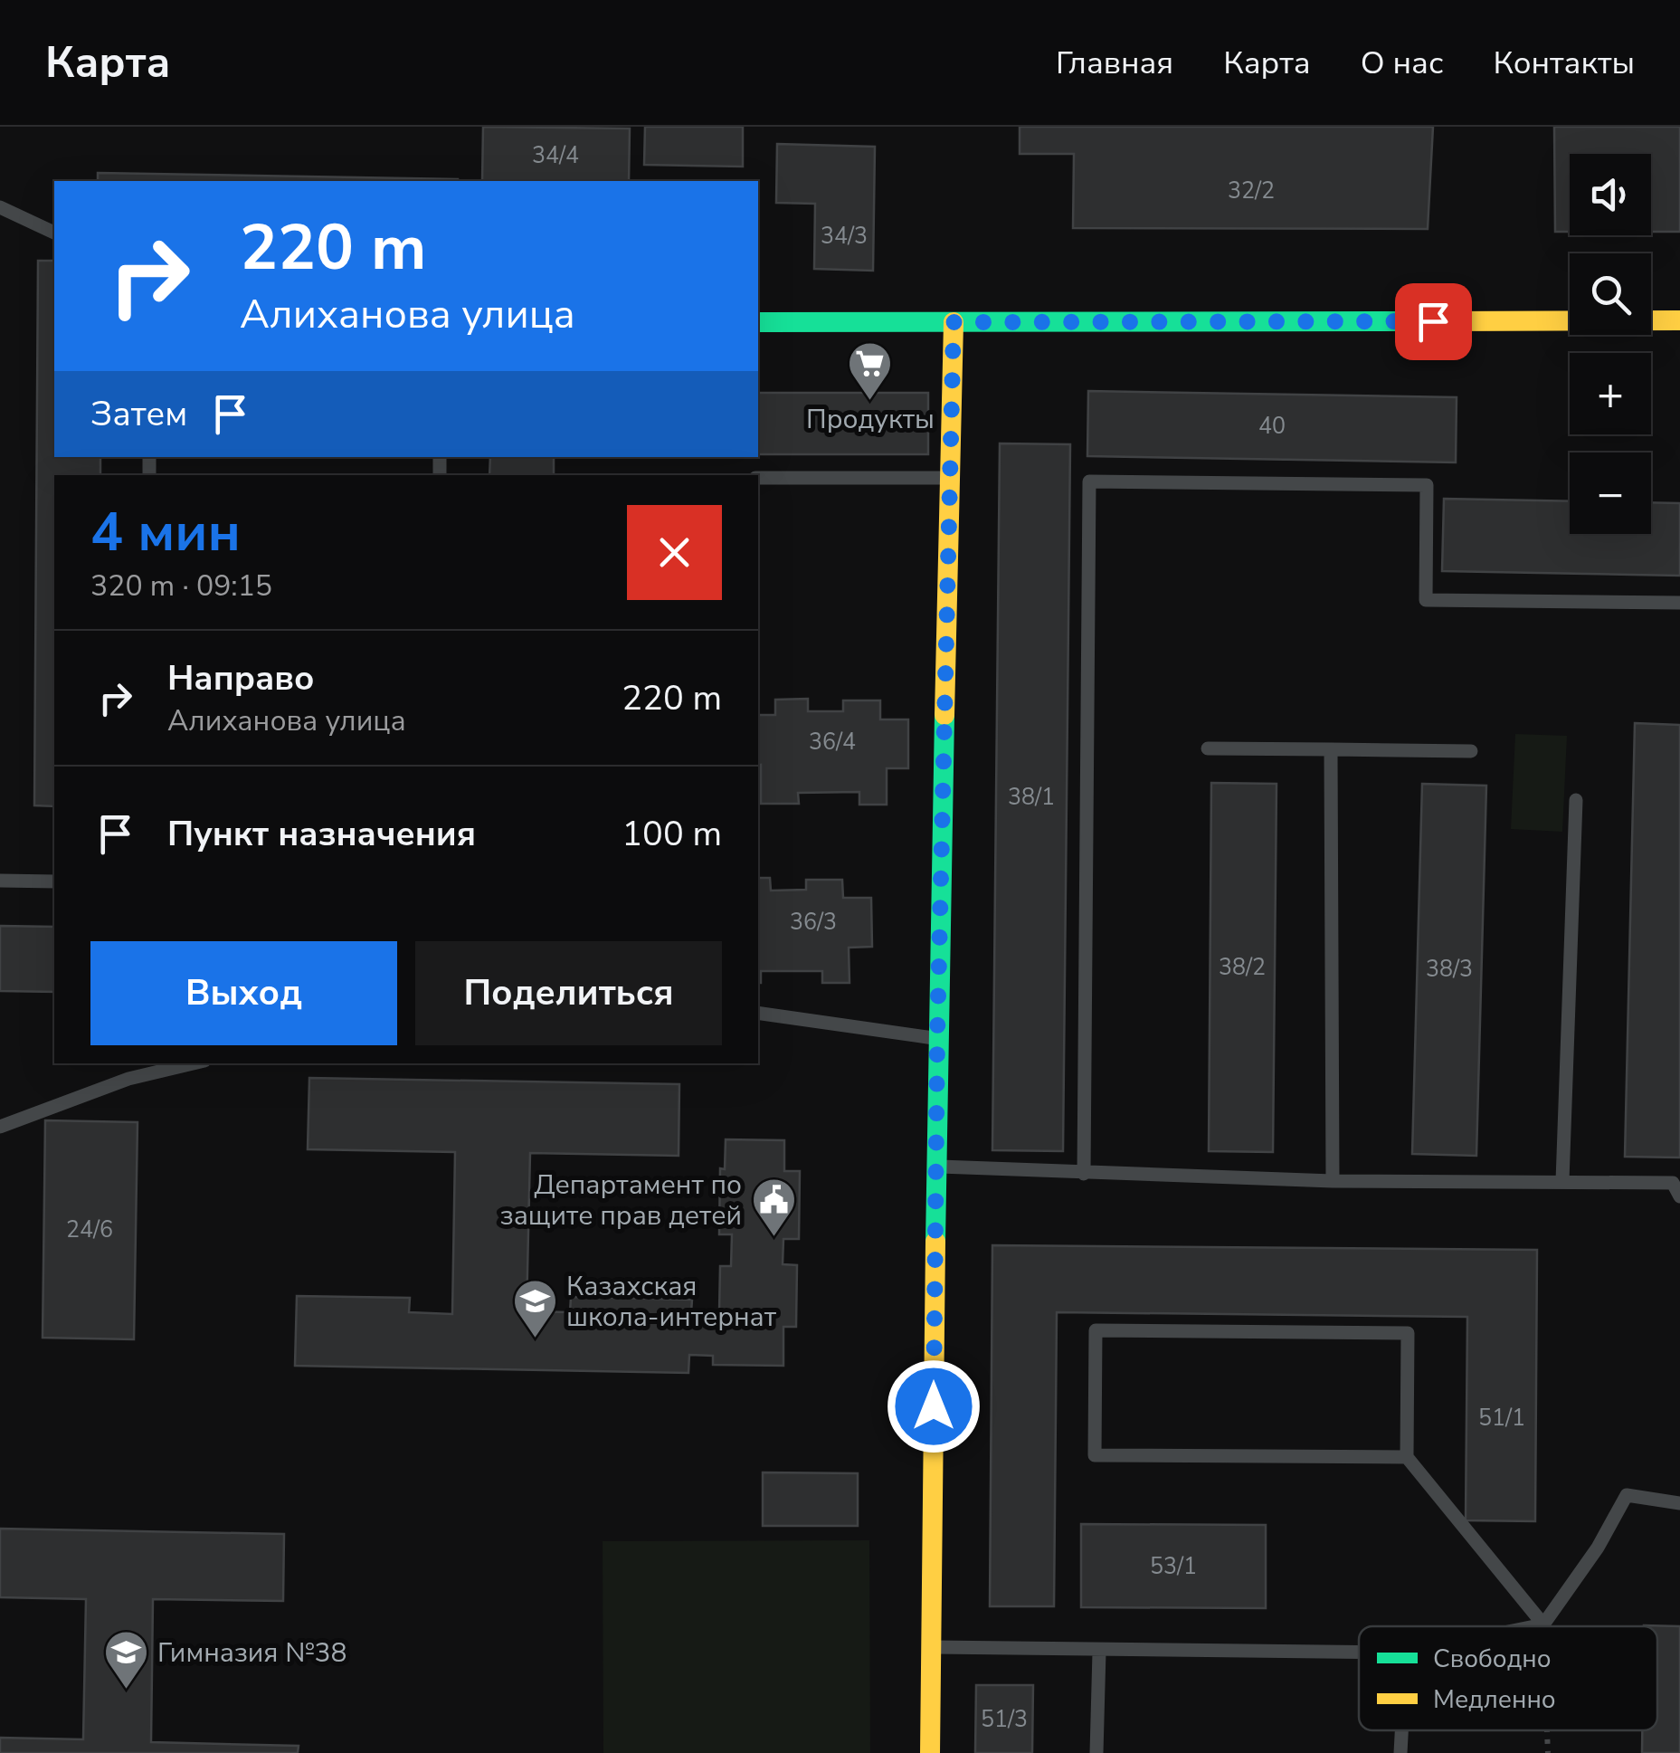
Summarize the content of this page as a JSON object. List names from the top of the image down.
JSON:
{
  "places": {
    "supermarket": ["Продукты"],
    "public building": ["Департамент по защите прав детей"],
    "school or university": ["Казахская школа-интернат", "Гимназия №38"]
  },
  "house_numbers": [
    "34/4",
    "32/2",
    "34/3",
    "40",
    "36/4",
    "38/1",
    "36/3",
    "38/2",
    "38/3",
    "24/6",
    "51/1",
    "53/1",
    "51/3"
  ],
  "legend": ["Свободно", "Медленно"],
  "page": {
    "header": "Карта",
    "nav": [
      "Главная",
      "Карта",
      "О нас",
      "Контакты"
    ],
    "map_buttons": ["+", "−"],
    "turn": ["220 m", "Алиханова улица"],
    "then": "Затем",
    "heading": ["4 мин", "320 m · 09:15"],
    "list": [
      {
        "name": "Направо",
        "note": "Алиханова улица",
        "value": "220 m"
      },
      {
        "name": "Пункт назначения",
        "value": "100 m"
      }
    ],
    "buttons": ["Выход", "Поделиться"]
  }
}
